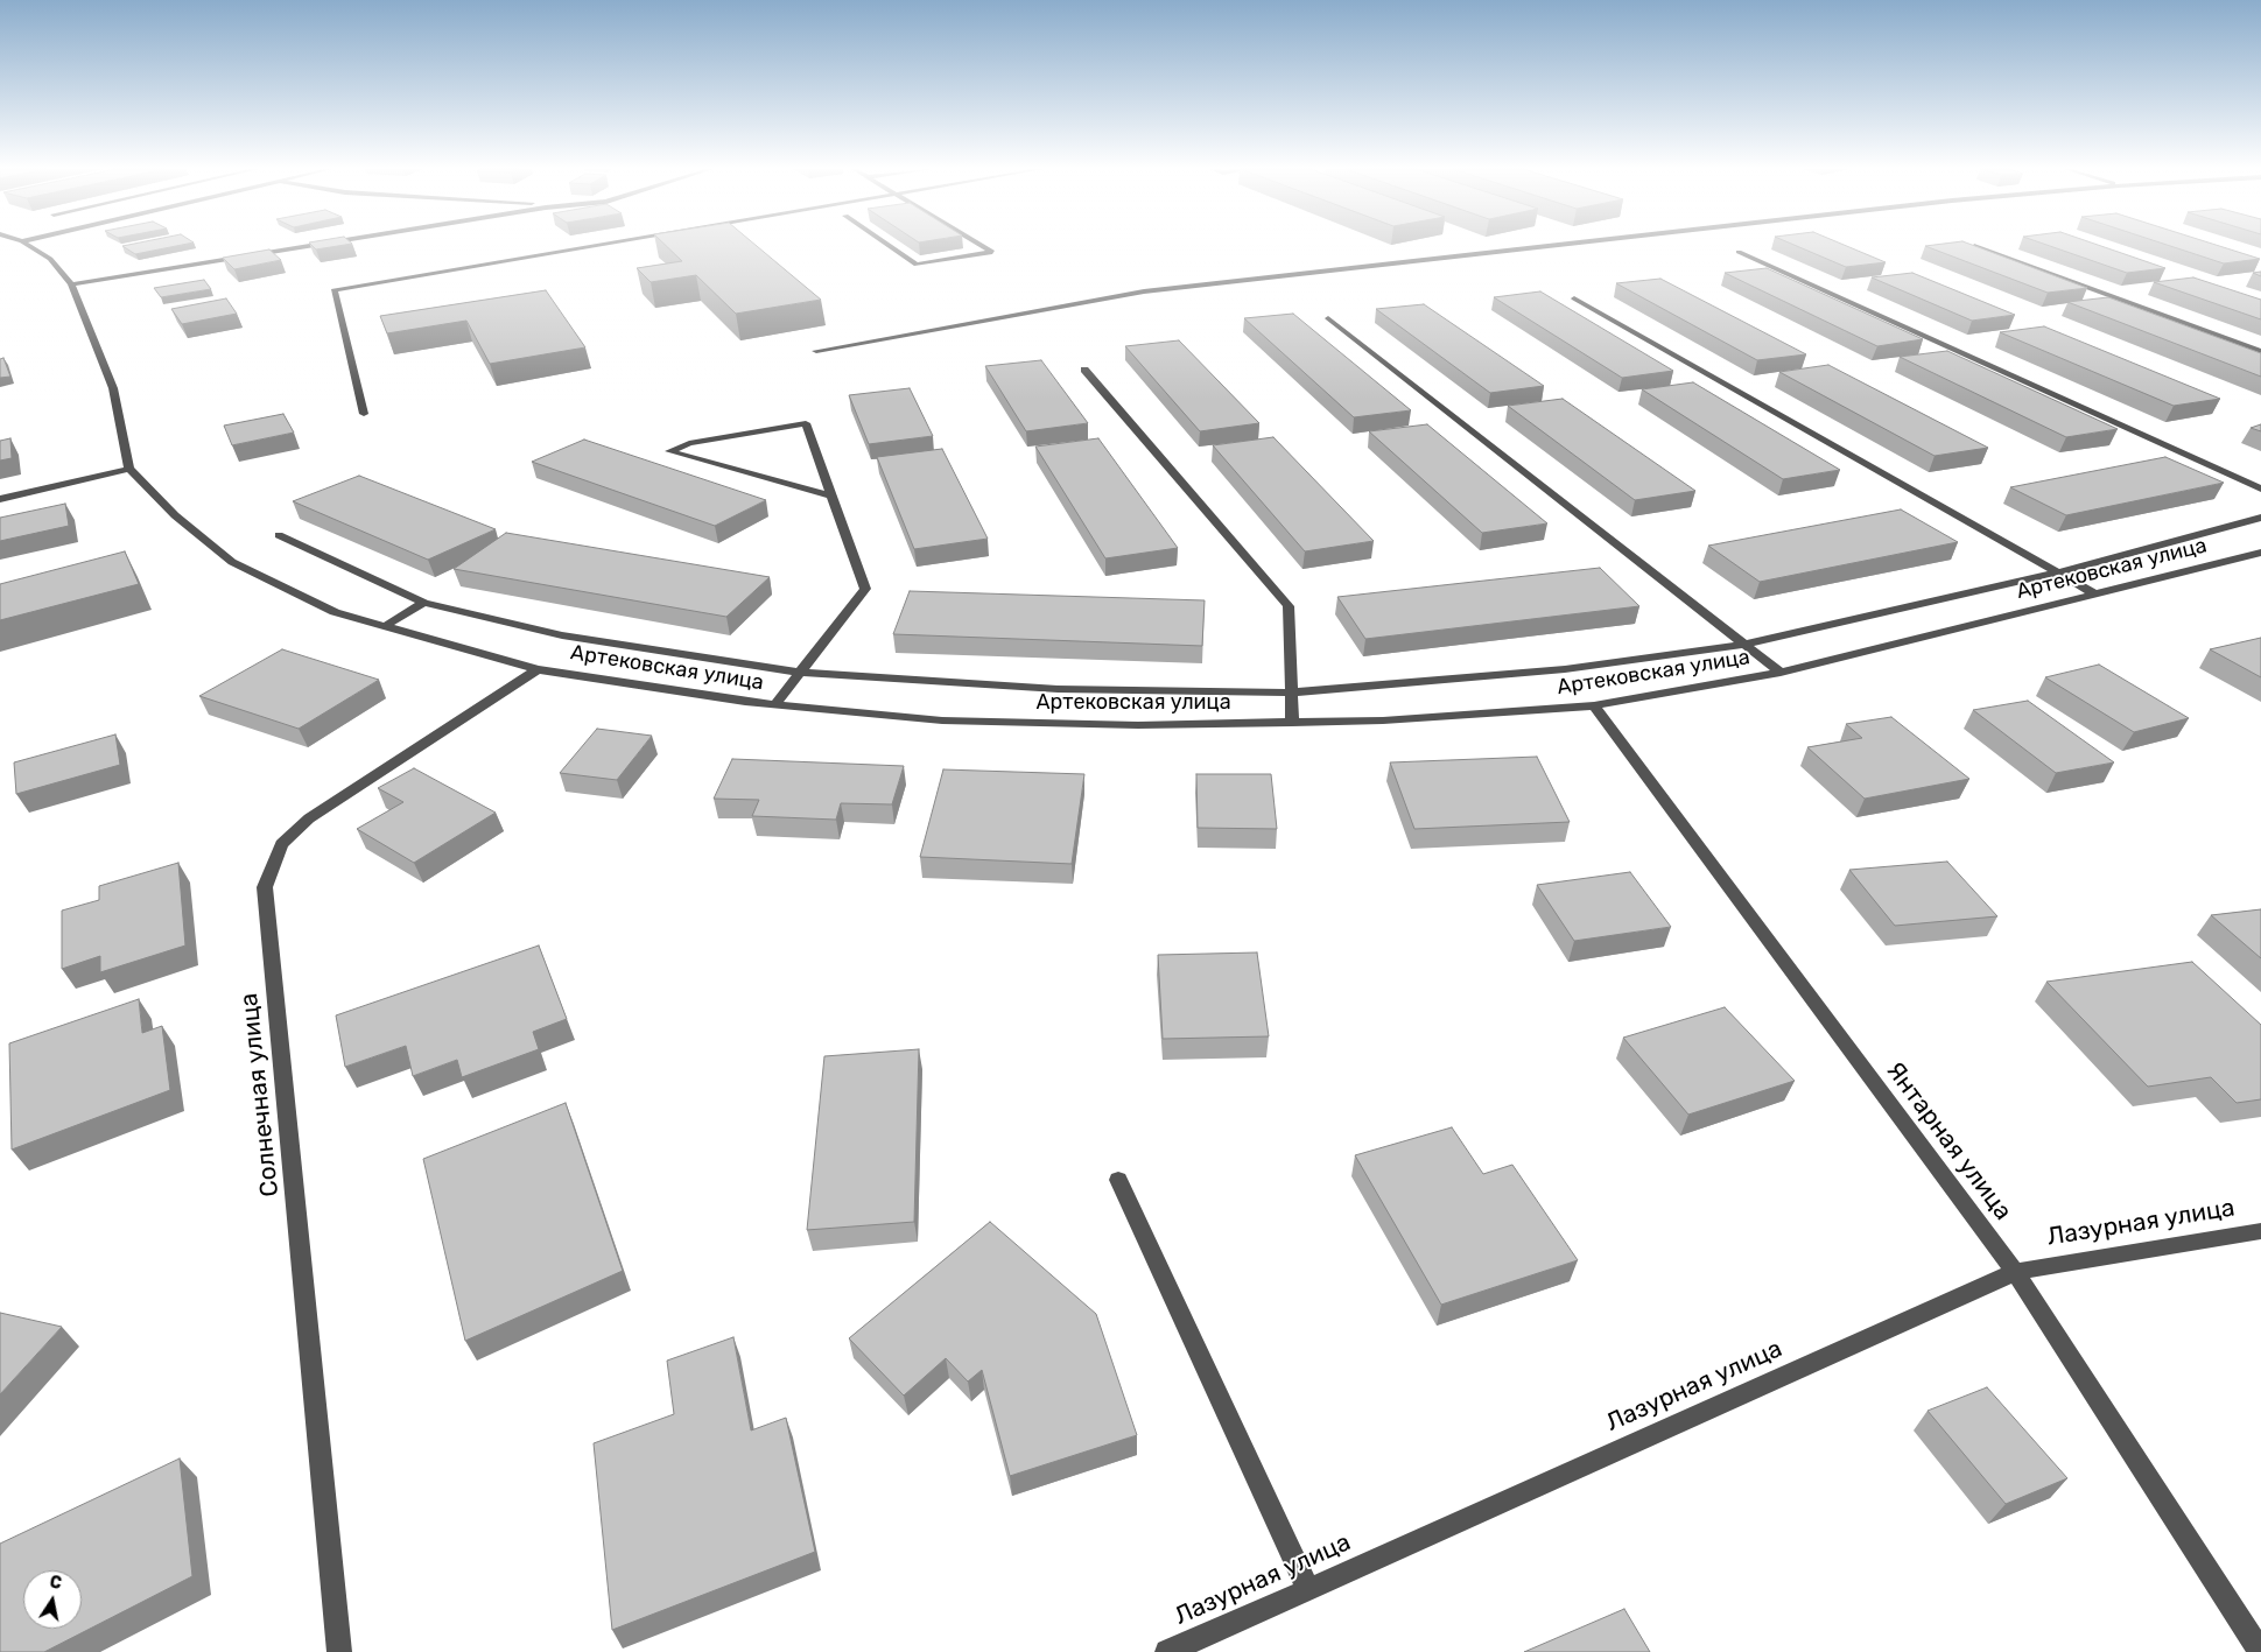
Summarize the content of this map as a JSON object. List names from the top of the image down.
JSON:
{
  "streets": {
    "street": [
      "Артековская улица",
      "Солнечная улица",
      "Янтарная улица",
      "Лазурная улица"
    ]
  },
  "crossings": [
    ["Артековская улица", "Солнечная улица"],
    ["Артековская улица", "Янтарная улица"],
    ["Янтарная улица", "Лазурная улица"]
  ],
  "north": "top"
}
